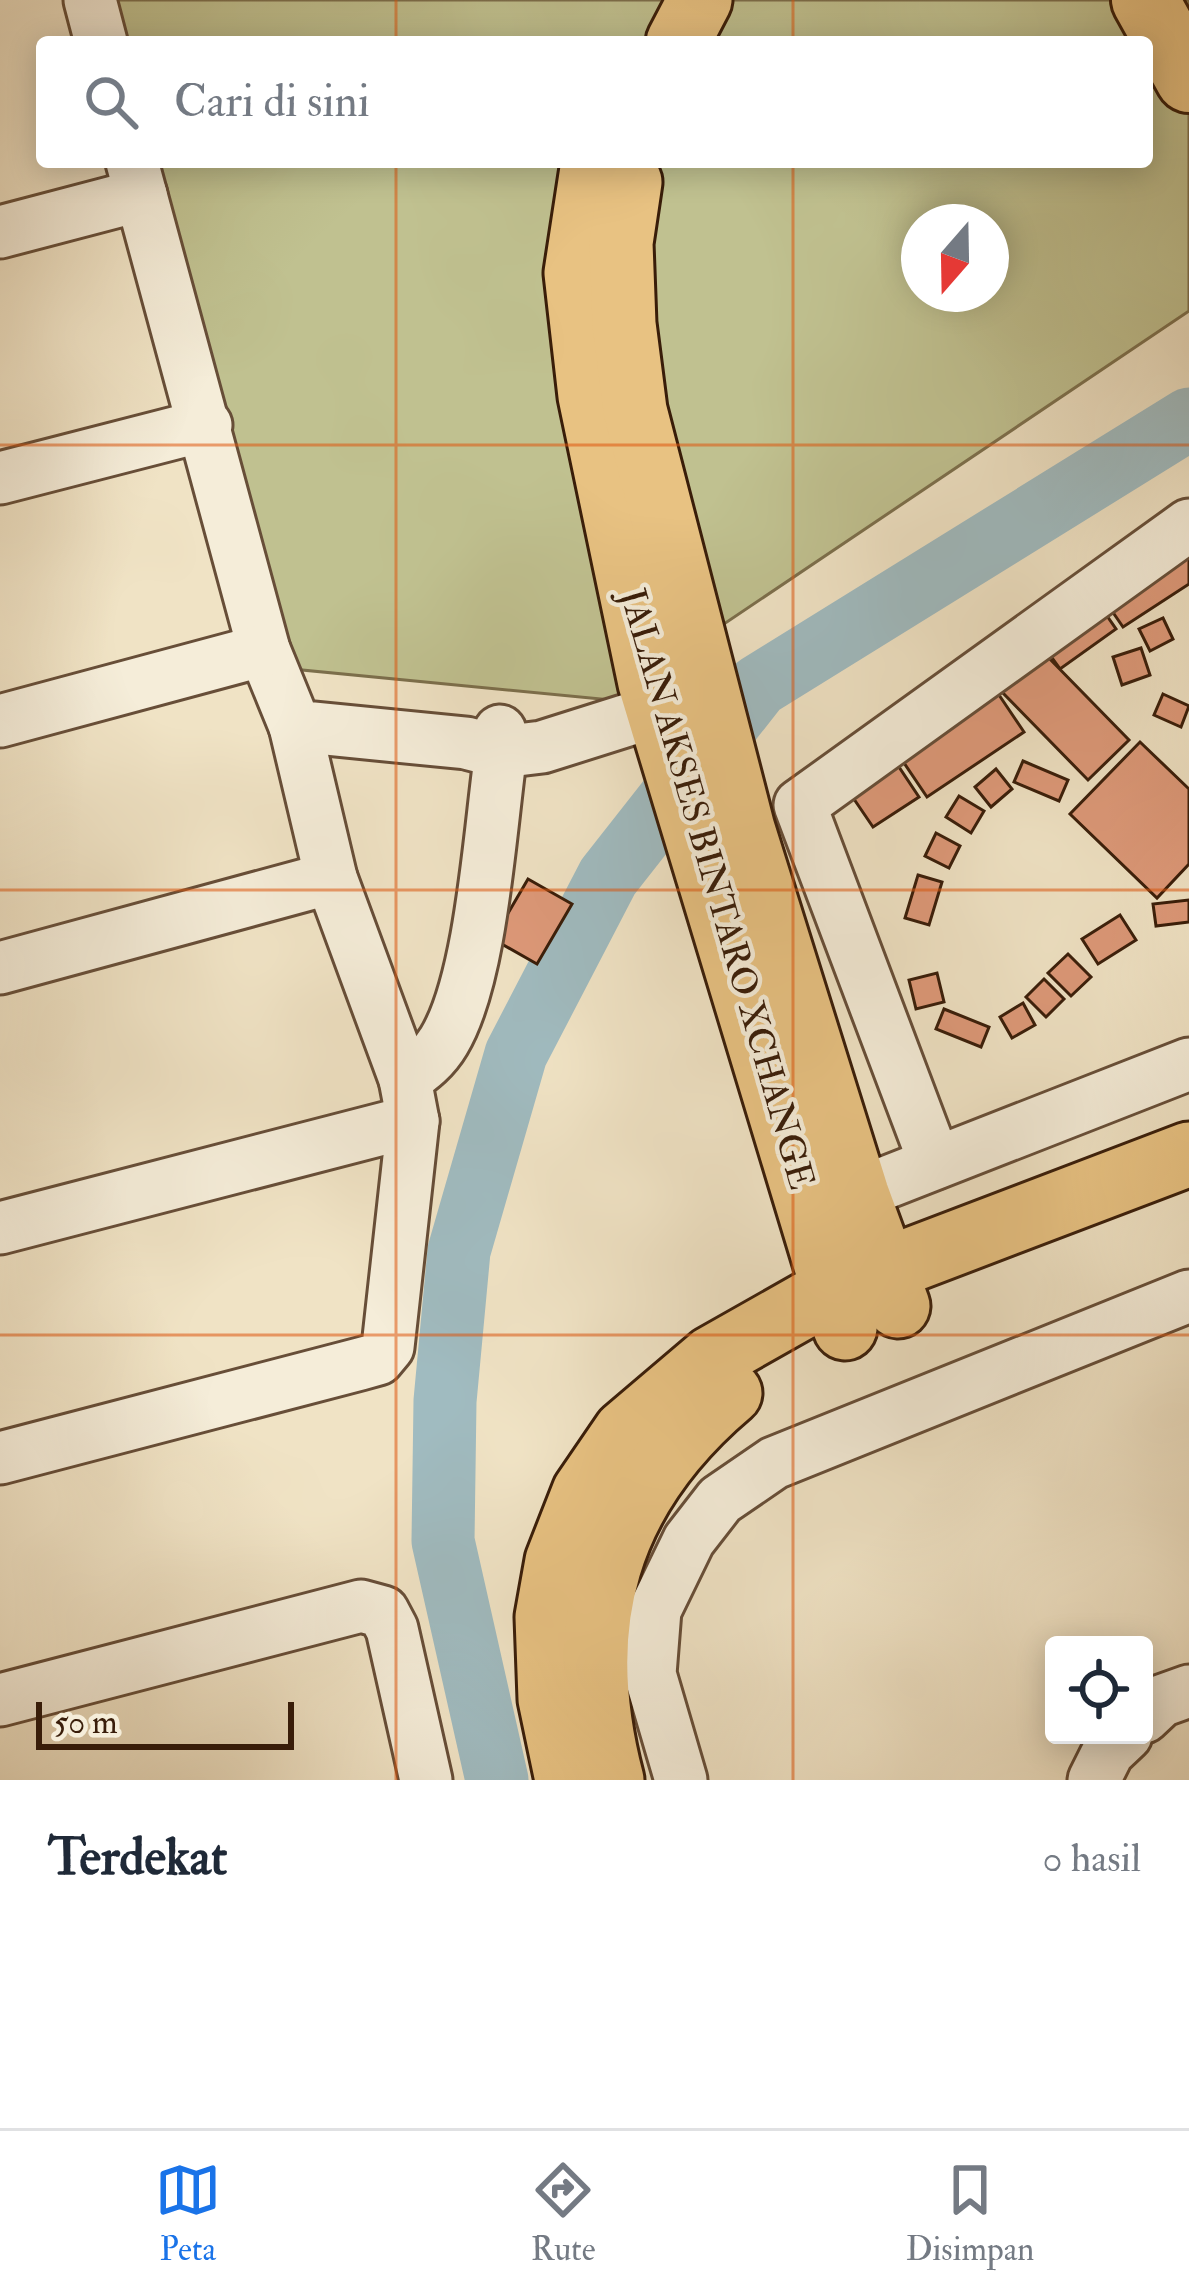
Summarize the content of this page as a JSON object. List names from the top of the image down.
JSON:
{
  "streets": {
    "main road": ["JALAN AKSES BINTARO XCHANGE"]
  },
  "scale_bar": "50 m",
  "north": "bottom",
  "page": {
    "search": "Cari di sini",
    "scale": "50 m",
    "heading": ["Terdekat", "0 hasil"],
    "nav": ["Peta", "Rute", "Disimpan"]
  }
}
